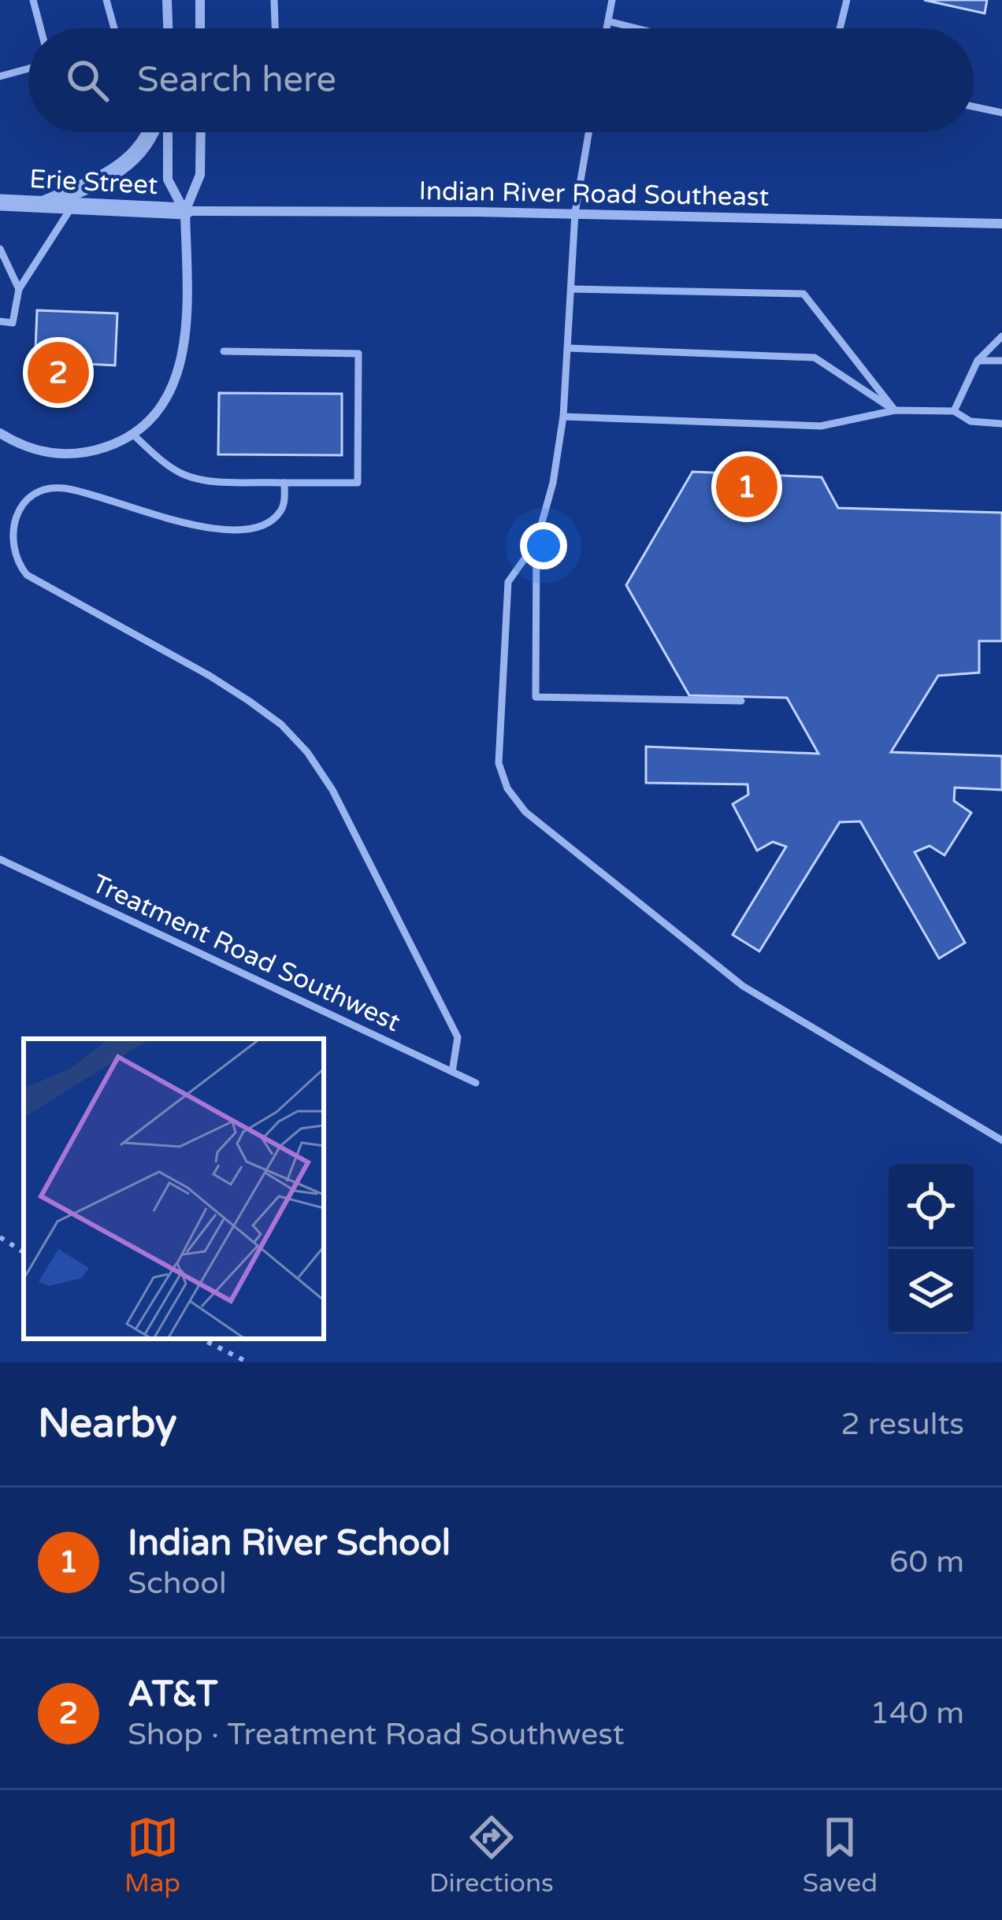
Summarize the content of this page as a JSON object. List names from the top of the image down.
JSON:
{
  "streets": {
    "street": ["Erie Street", "Indian River Road Southeast"],
    "lane": ["Treatment Road Southwest"]
  },
  "crossings": [
    ["Erie Street", "Indian River Road Southeast"]
  ],
  "page": {
    "search": "Search here",
    "pins": ["2", "1"],
    "heading": ["Nearby", "2 results"],
    "list": [
      {
        "mark": "1",
        "name": "Indian River School",
        "note": "School",
        "value": "60 m"
      },
      {
        "mark": "2",
        "name": "AT&T",
        "note": "Shop · Treatment Road Southwest",
        "value": "140 m"
      }
    ],
    "nav": ["Map", "Directions", "Saved"]
  }
}
